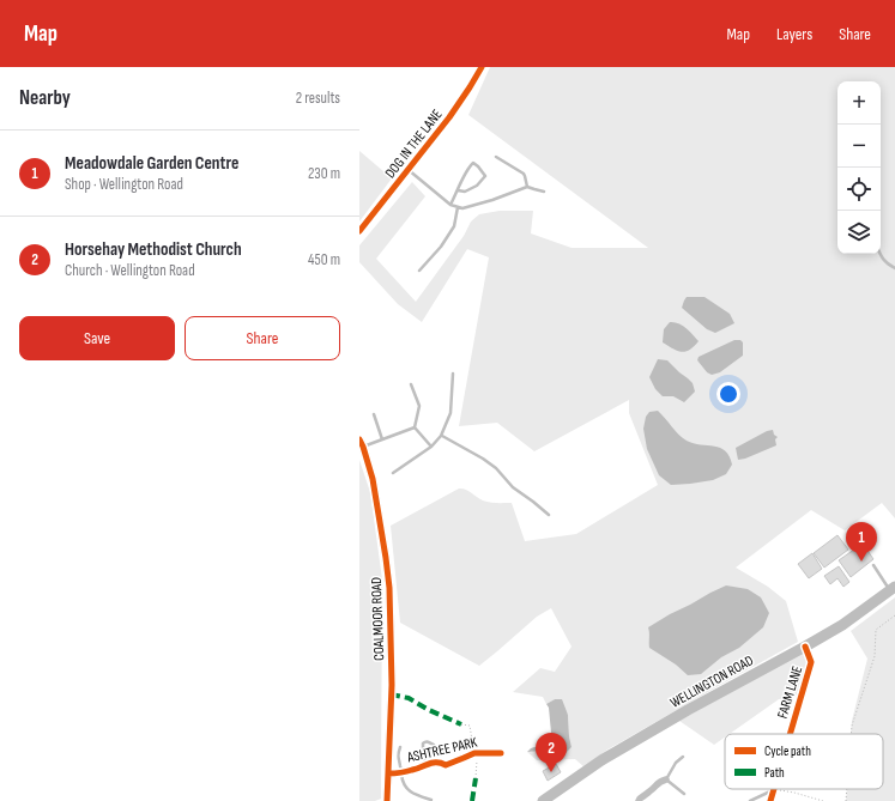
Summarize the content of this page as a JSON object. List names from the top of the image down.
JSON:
{
  "streets": {
    "main road": ["WELLINGTON ROAD"],
    "street": [
      "DOG IN THE LANE",
      "COALMOOR ROAD",
      "FARM LANE",
      "ASHTREE PARK"
    ]
  },
  "crossings": [
    ["COALMOOR ROAD", "ASHTREE PARK"],
    ["WELLINGTON ROAD", "FARM LANE"]
  ],
  "legend": ["Cycle path", "Path"],
  "page": {
    "header": "Map",
    "nav": ["Map", "Layers", "Share"],
    "heading": ["Nearby", "2 results"],
    "map_buttons": ["+", "−"],
    "list": [
      {
        "mark": "1",
        "name": "Meadowdale Garden Centre",
        "note": "Shop · Wellington Road",
        "value": "230 m"
      },
      {
        "mark": "2",
        "name": "Horsehay Methodist Church",
        "note": "Church · Wellington Road",
        "value": "450 m"
      }
    ],
    "buttons": ["Save", "Share"],
    "pins": ["1", "2"]
  }
}
